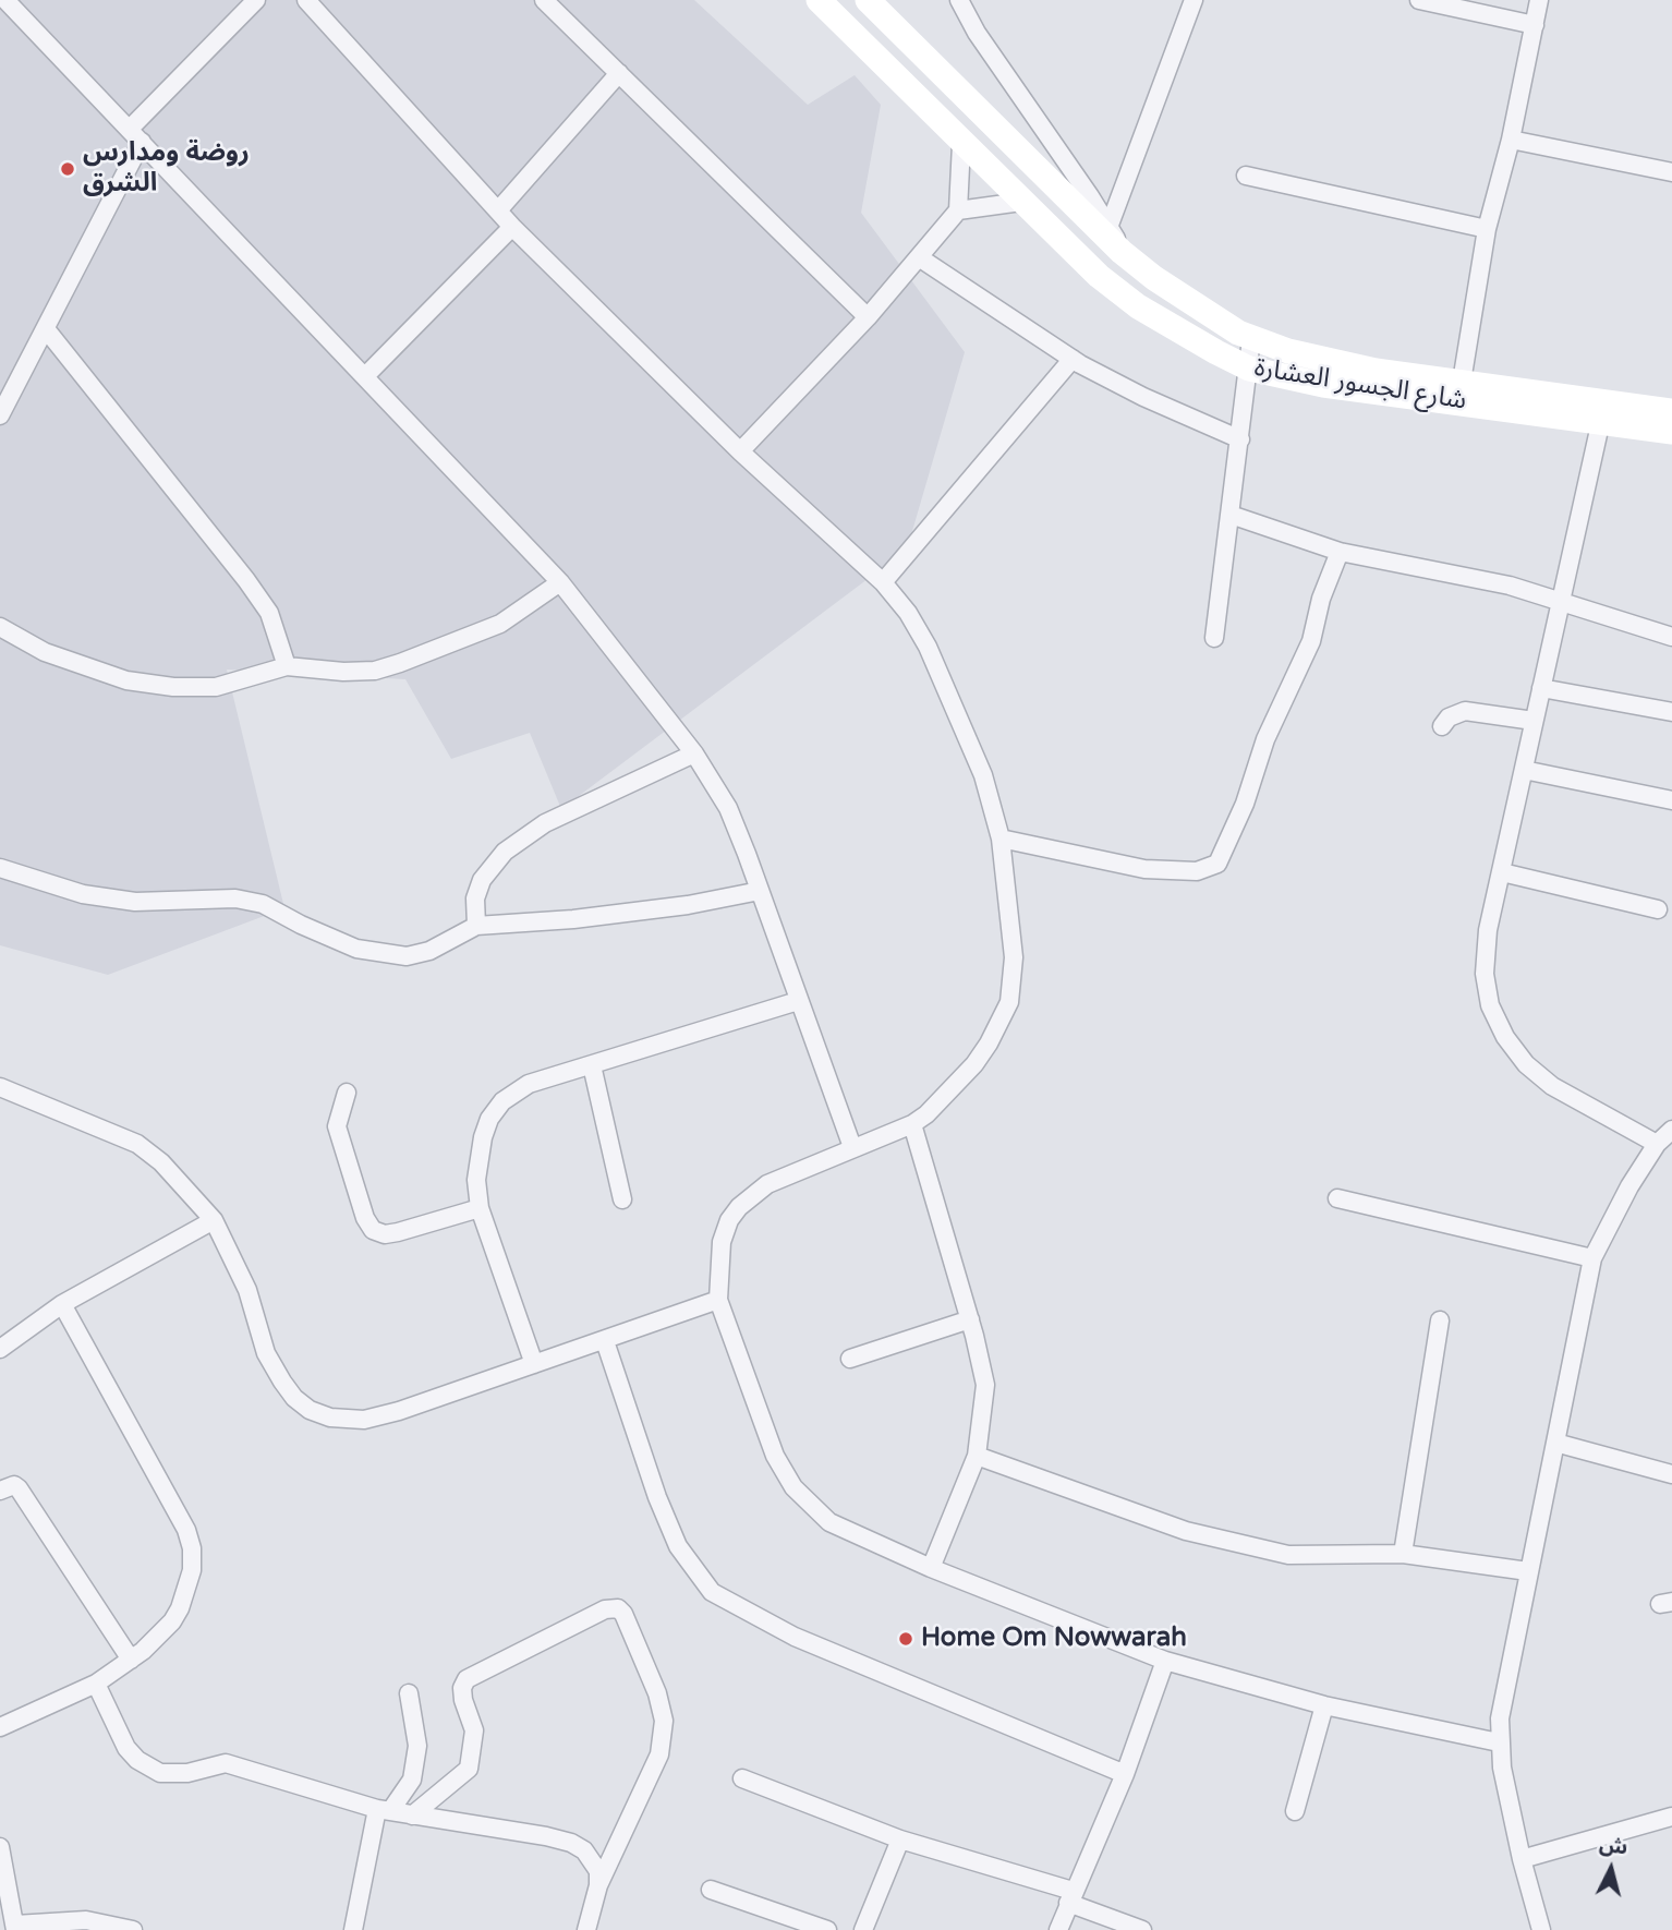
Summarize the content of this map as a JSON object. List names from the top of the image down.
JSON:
{
  "streets": {
    "main road": ["شارع الجسور العشارة"]
  },
  "places": ["روضة ومدارس الشرق", "Home Om Nowwarah"],
  "north": "top"
}
